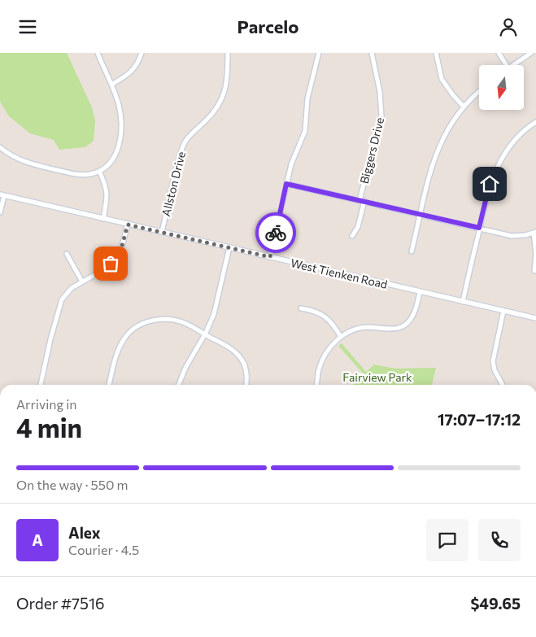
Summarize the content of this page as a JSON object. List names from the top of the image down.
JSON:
{
  "streets": {
    "street": ["Biggers Drive", "Allston Drive", "West Tienken Road"]
  },
  "crossings": [
    ["Allston Drive", "West Tienken Road"]
  ],
  "parks": ["Fairview Park"],
  "north": "bottom",
  "page": {
    "header": "Parcelo",
    "heading": ["4 min", "Arriving in", "17:07–17:12"],
    "panel": [
      "Alex",
      "Courier · 4.5",
      "Order #7516",
      "$49.65"
    ],
    "bar": "On the way · 550 m",
    "round": "A"
  }
}
